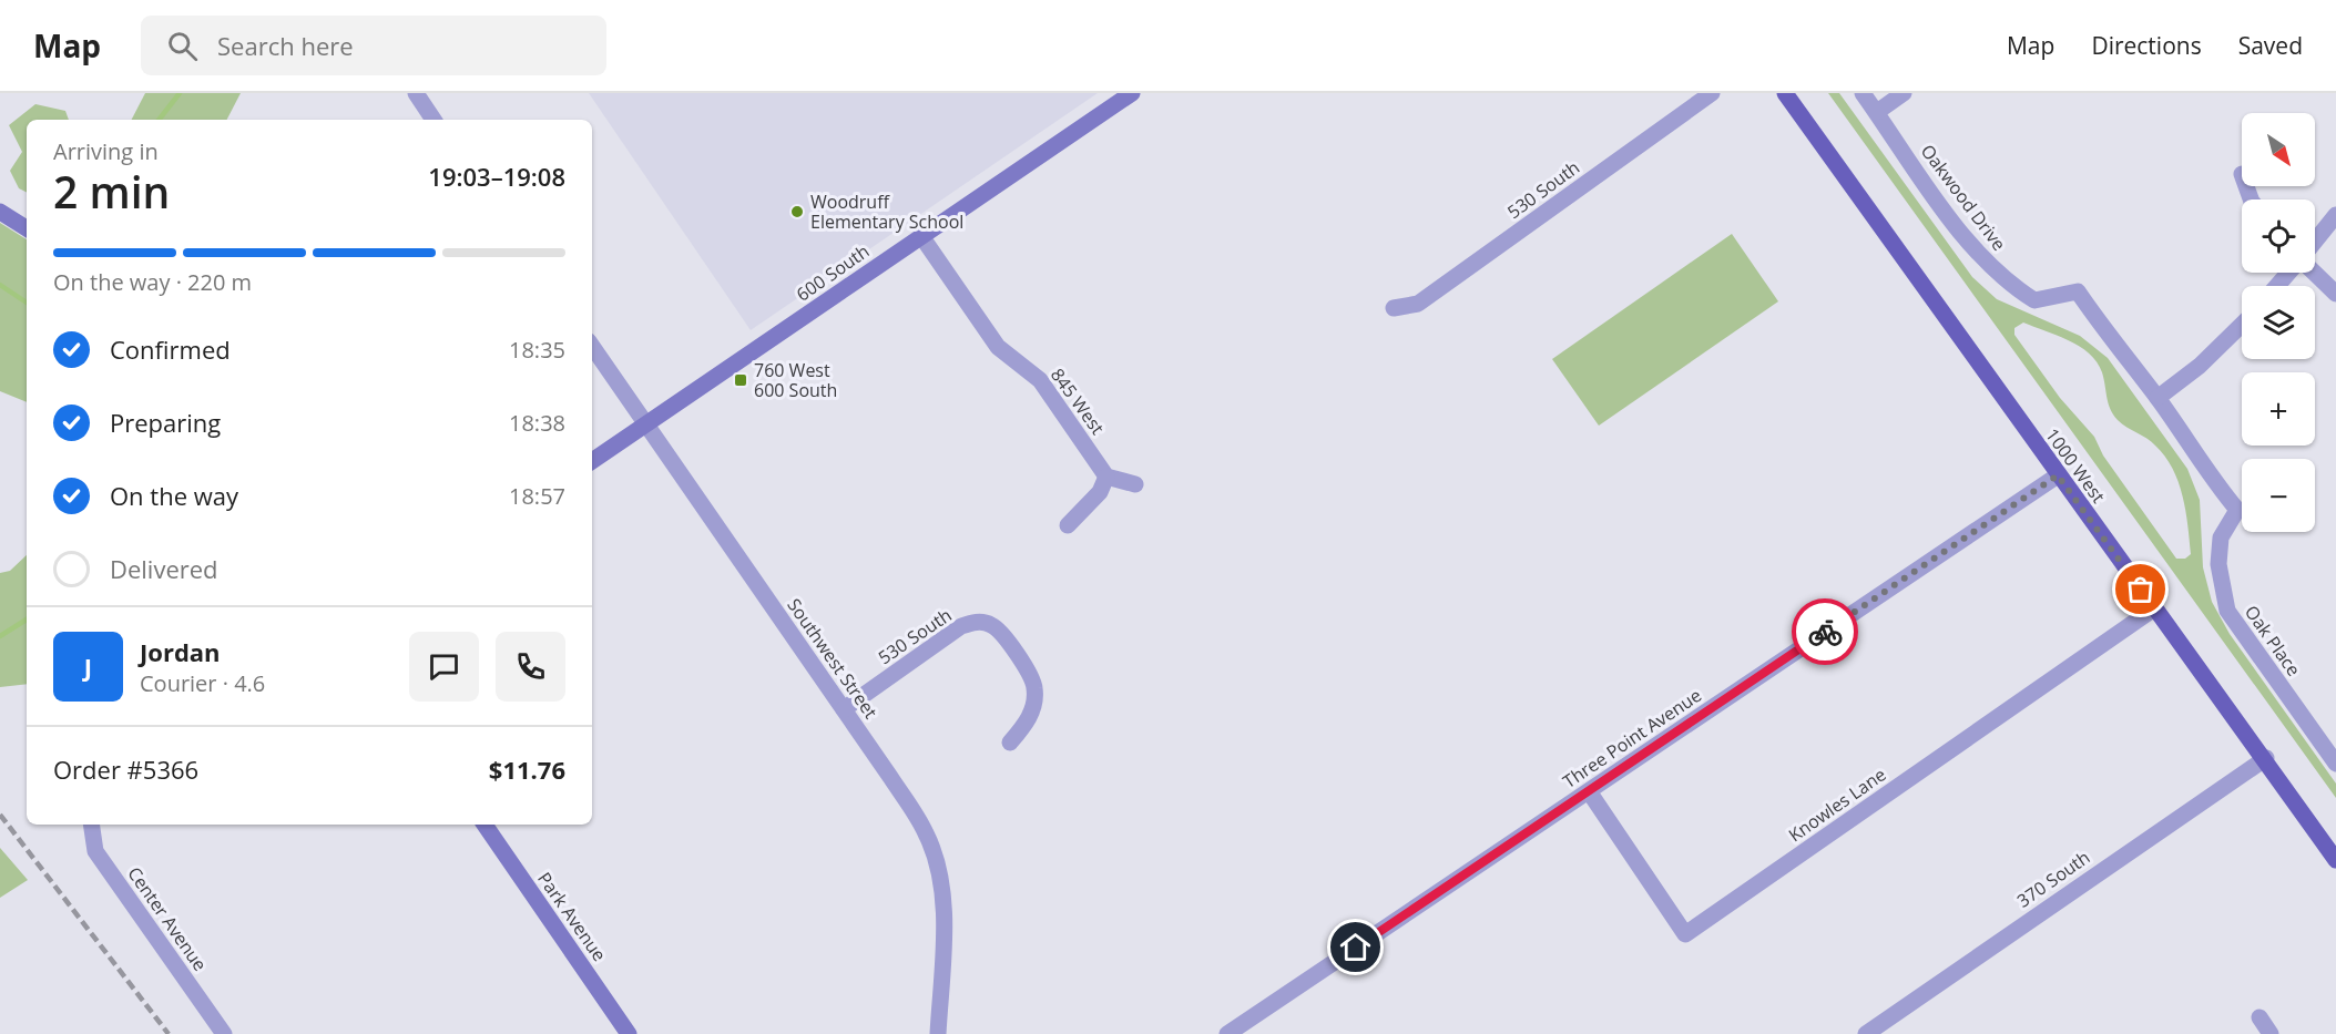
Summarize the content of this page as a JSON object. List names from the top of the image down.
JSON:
{
  "streets": {
    "main road": ["1000 West"],
    "street": [
      "530 South",
      "Oakwood Drive",
      "600 South",
      "845 West",
      "Oak Place",
      "Southwest Street",
      "Three Point Avenue",
      "Knowles Lane",
      "370 South",
      "Park Avenue",
      "Center Avenue"
    ]
  },
  "crossings": [
    ["530 South", "Southwest Street"],
    ["Oakwood Drive", "Oak Place"],
    ["600 South", "845 West"],
    ["600 South", "Southwest Street"],
    ["1000 West", "Three Point Avenue"],
    ["1000 West", "Knowles Lane"],
    ["1000 West", "370 South"],
    ["Three Point Avenue", "Knowles Lane"]
  ],
  "places": {
    "other": ["Woodruff Elementary School"],
    "transit": ["760 West 600 South"]
  },
  "north": "bottom right",
  "page": {
    "header": "Map",
    "search": "Search here",
    "nav": ["Map", "Directions", "Saved"],
    "map_buttons": ["+", "−"],
    "heading": ["2 min", "Arriving in", "19:03–19:08"],
    "panel": [
      "Jordan",
      "Courier · 4.6",
      "Order #5366",
      "$11.76"
    ],
    "bar": "On the way · 220 m",
    "list": [
      ["Confirmed", "18:35"],
      ["Preparing", "18:38"],
      ["On the way", "18:57"],
      "Delivered"
    ],
    "round": "J"
  }
}
